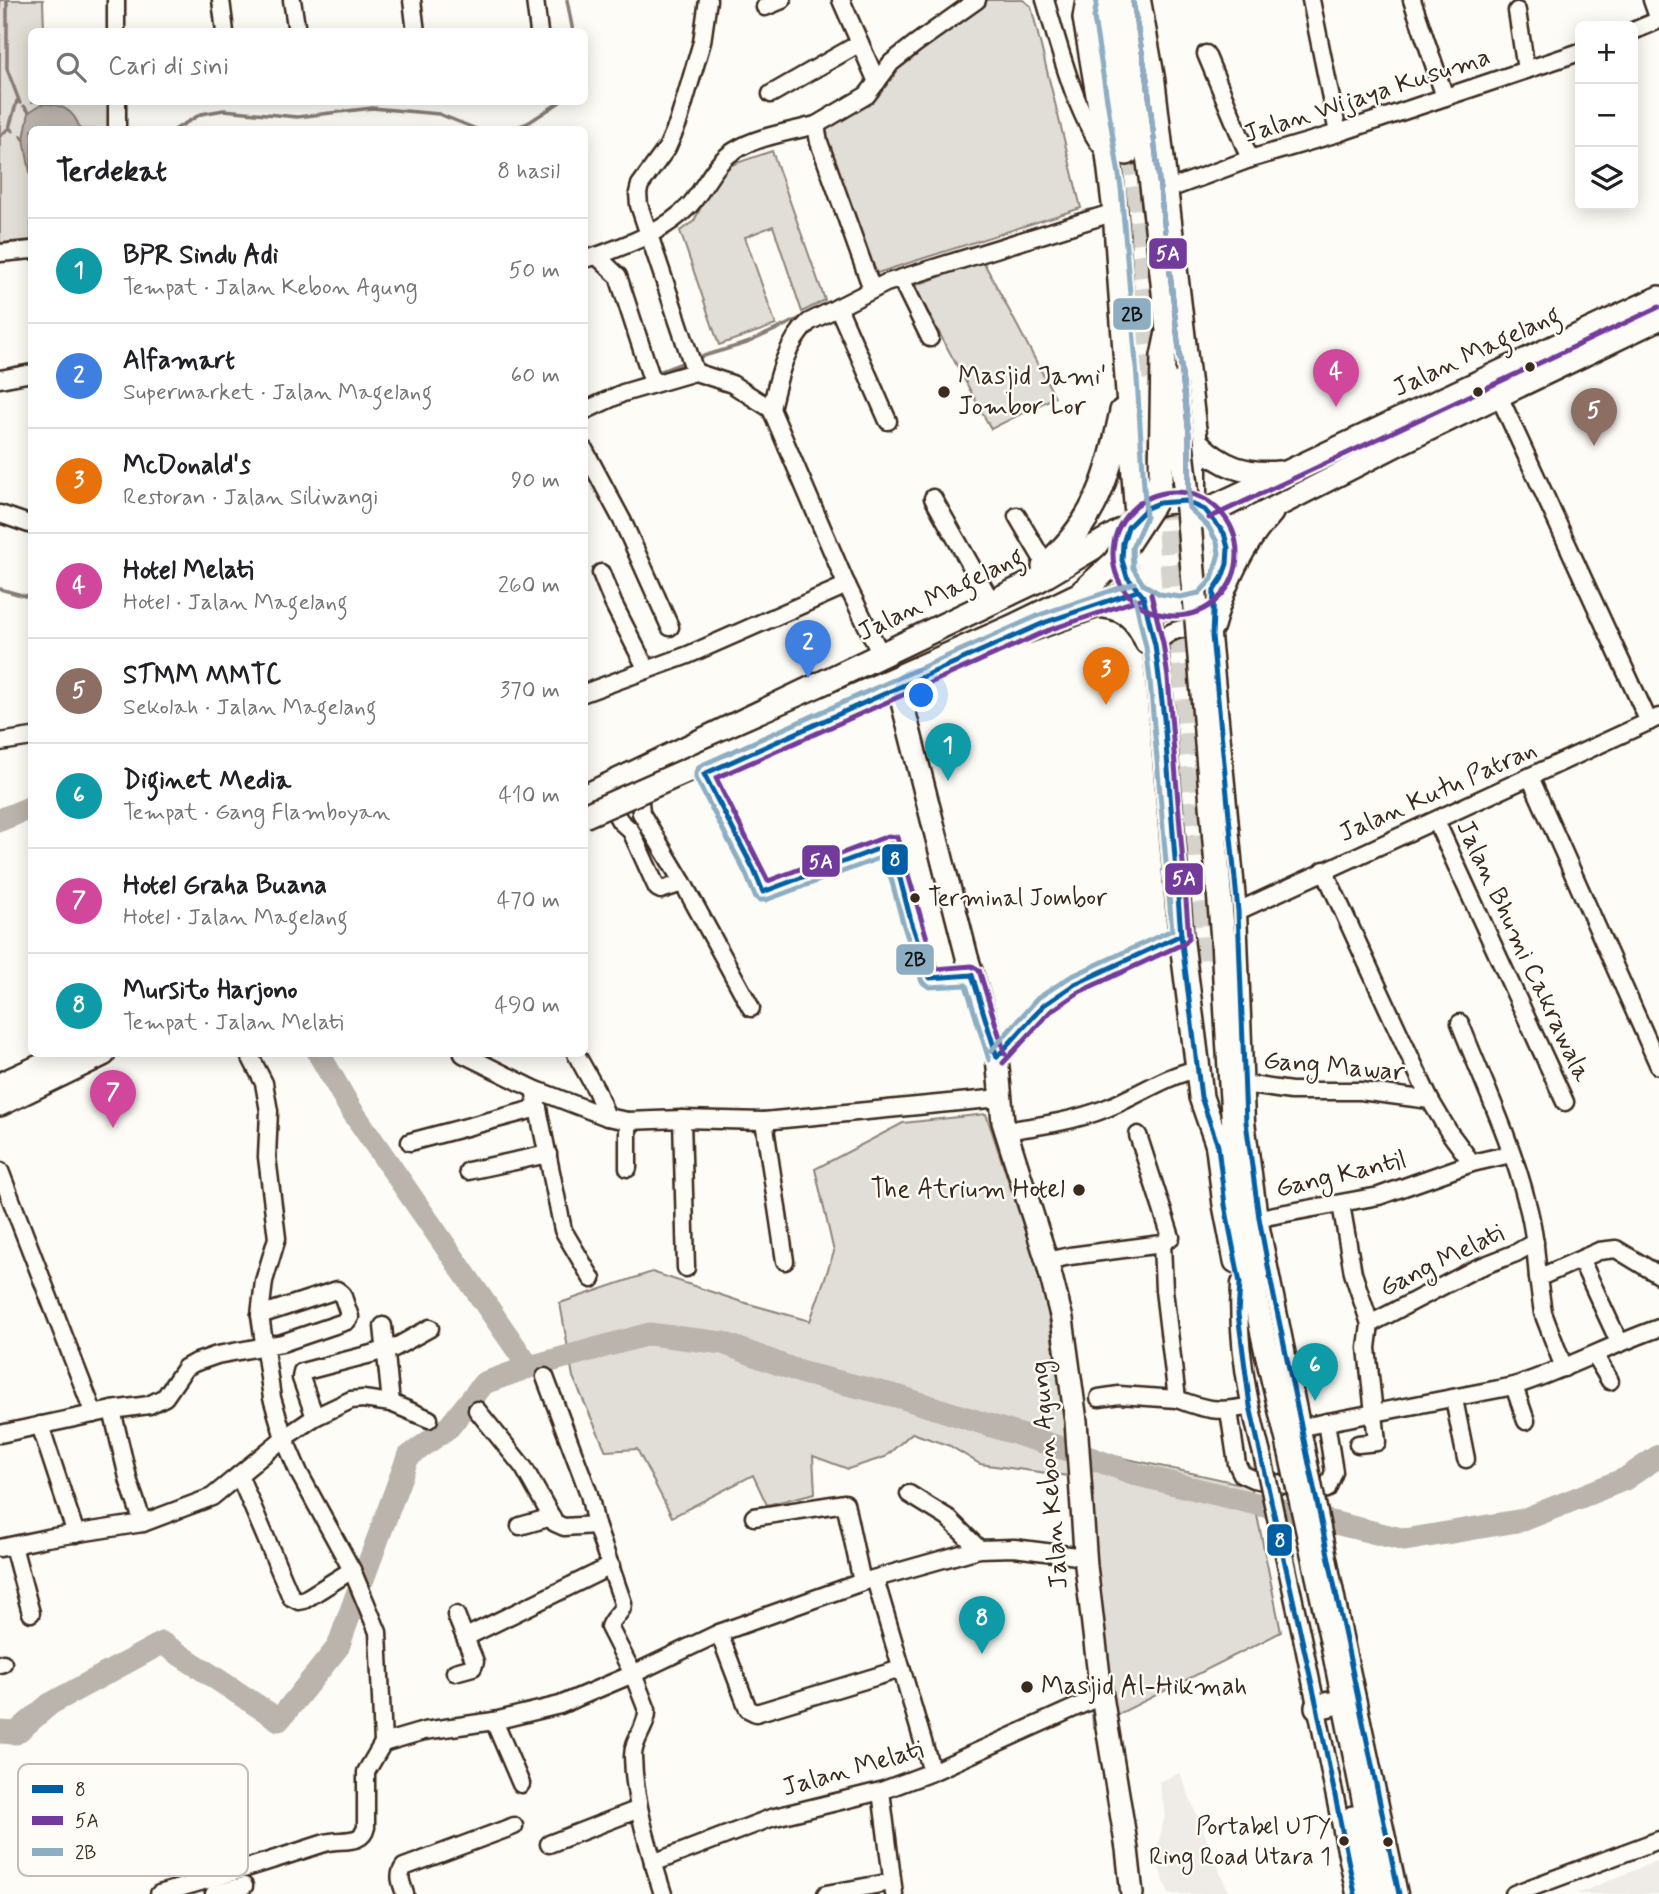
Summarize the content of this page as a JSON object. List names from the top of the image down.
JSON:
{
  "streets": {
    "highway": ["Jalan Magelang"],
    "main road": ["Jalan Kebon Agung"],
    "street": [
      "Jalan Wijaya Kusuma",
      "Jalan Kutu Patran",
      "Jalan Bhumi Cakrawala",
      "Gang Mawar",
      "Gang Kantil",
      "Gang Melati",
      "Jalan Melati"
    ]
  },
  "crossings": [
    ["Jalan Kutu Patran", "Jalan Bhumi Cakrawala"],
    ["Gang Mawar", "Gang Kantil"],
    ["Gang Kantil", "Gang Melati"],
    ["Jalan Kebon Agung", "Jalan Melati"]
  ],
  "places": [
    "Masjid Jami' Jombor Lor",
    "Terminal Jombor",
    "The Atrium Hotel",
    "Masjid Al-Hikmah",
    "Portabel UTY Ring Road Utara 1"
  ],
  "lines": ["transit line 2B", "transit line 5A", "transit line 8"],
  "legend": ["8", "5A", "2B"],
  "page": {
    "map_buttons": ["+", "−"],
    "search": "Cari di sini",
    "heading": ["Terdekat", "8 hasil"],
    "list": [
      {
        "mark": "1",
        "name": "BPR Sindu Adi",
        "note": "Tempat · Jalan Kebon Agung",
        "value": "50 m"
      },
      {
        "mark": "2",
        "name": "Alfamart",
        "note": "Supermarket · Jalan Magelang",
        "value": "60 m"
      },
      {
        "mark": "3",
        "name": "McDonald's",
        "note": "Restoran · Jalan Siliwangi",
        "value": "90 m"
      },
      {
        "mark": "4",
        "name": "Hotel Melati",
        "note": "Hotel · Jalan Magelang",
        "value": "260 m"
      },
      {
        "mark": "5",
        "name": "STMM MMTC",
        "note": "Sekolah · Jalan Magelang",
        "value": "370 m"
      },
      {
        "mark": "6",
        "name": "Diginet Media",
        "note": "Tempat · Gang Flamboyan",
        "value": "410 m"
      },
      {
        "mark": "7",
        "name": "Hotel Graha Buana",
        "note": "Hotel · Jalan Magelang",
        "value": "470 m"
      },
      {
        "mark": "8",
        "name": "Mursito Harjono",
        "note": "Tempat · Jalan Melati",
        "value": "490 m"
      }
    ],
    "pins": [
      "4",
      "5",
      "2",
      "3",
      "1",
      "7",
      "6",
      "8"
    ]
  }
}
